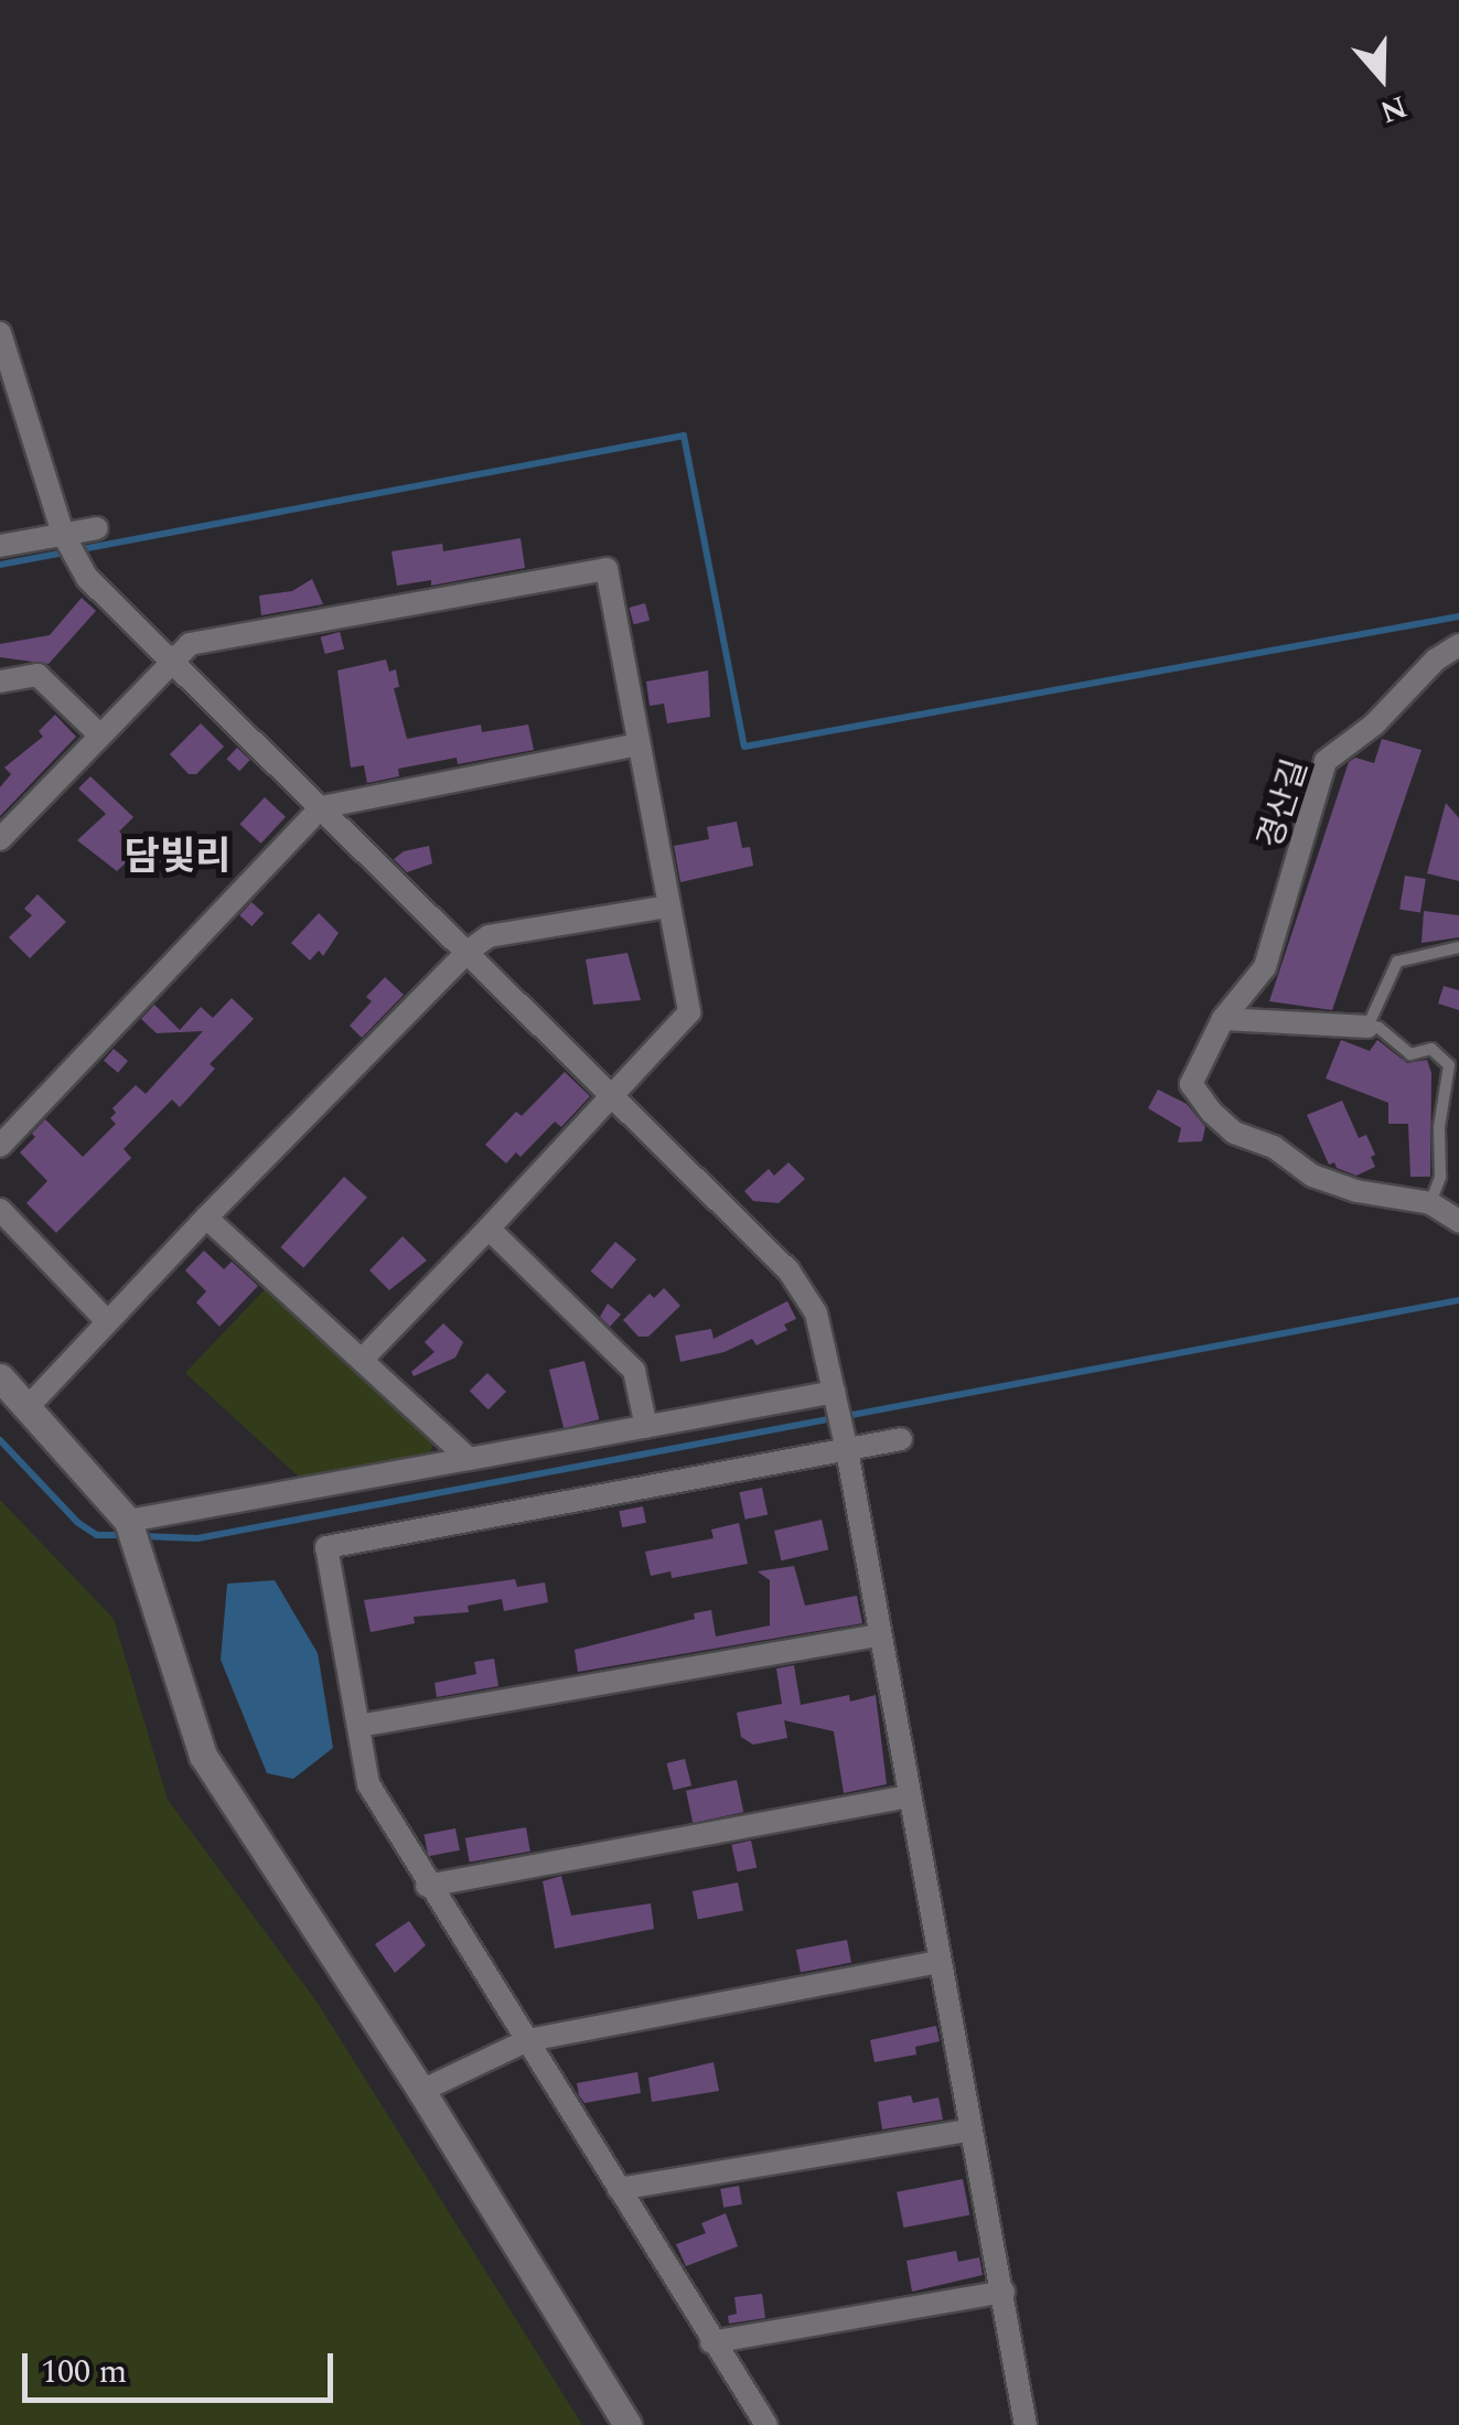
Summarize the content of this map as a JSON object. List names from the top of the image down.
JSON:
{
  "streets": {
    "street": ["경산길"]
  },
  "districts": ["담빛리"],
  "scale_bar": "100 m",
  "north": "bottom"
}
